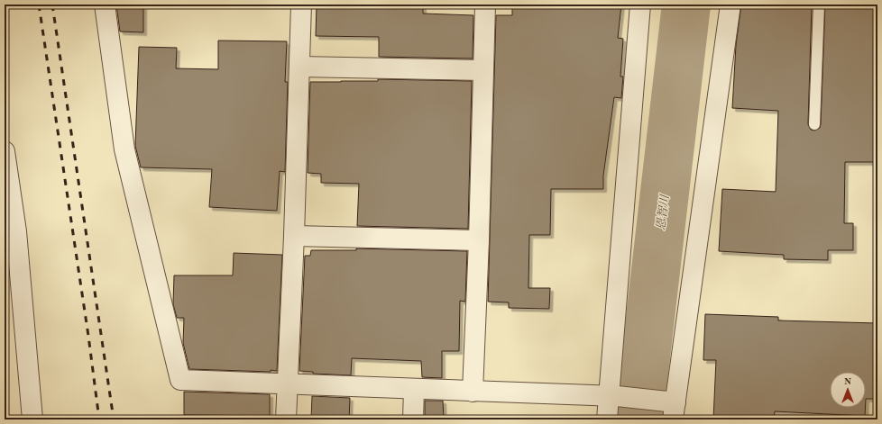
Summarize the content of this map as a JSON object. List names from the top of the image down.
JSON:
{
  "water": ["恩智川"],
  "north": "top"
}
